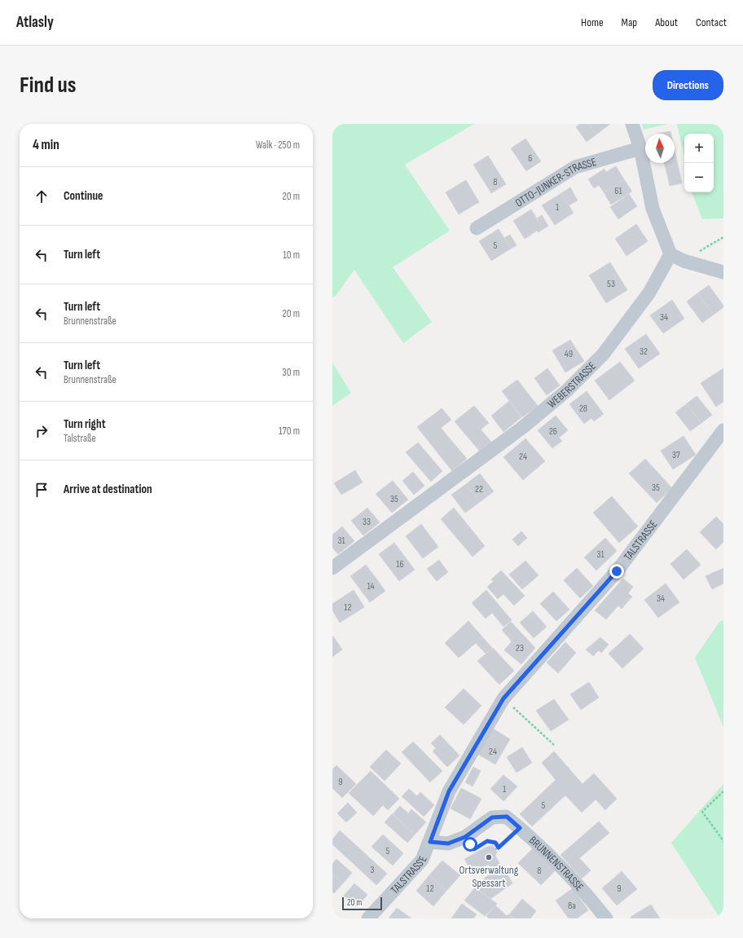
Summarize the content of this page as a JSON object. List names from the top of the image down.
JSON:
{
  "streets": {
    "street": [
      "OTTO-JUNKER-STRASSE",
      "WEBERSTRASSE",
      "TALSTRASSE",
      "BRUNNENSTRASSE"
    ]
  },
  "crossings": [
    ["TALSTRASSE", "BRUNNENSTRASSE"]
  ],
  "places": ["Ortsverwaltung Spessart"],
  "house_numbers": [
    "6",
    "8",
    "61",
    "1",
    "5",
    "53",
    "34",
    "32",
    "49",
    "28",
    "26",
    "37",
    "24",
    "35",
    "22",
    "35",
    "33",
    "31",
    "31",
    "16",
    "14",
    "34",
    "12",
    "23",
    "24",
    "9",
    "1",
    "5",
    "5",
    "3",
    "8",
    "12",
    "9",
    "8a"
  ],
  "scale_bar": "20 m",
  "north": "top",
  "page": {
    "header": "Atlasly",
    "nav": [
      "Home",
      "Map",
      "About",
      "Contact"
    ],
    "buttons": "Directions",
    "title": "Find us",
    "heading": ["4 min", "Walk · 250 m"],
    "map_buttons": ["+", "−"],
    "list": [
      ["Continue", "20 m"],
      ["Turn left", "10 m"],
      ["Turn left", "Brunnenstraße", "20 m"],
      ["Turn left", "Brunnenstraße", "30 m"],
      ["Turn right", "Talstraße", "170 m"],
      "Arrive at destination"
    ],
    "scale": "20 m"
  }
}
